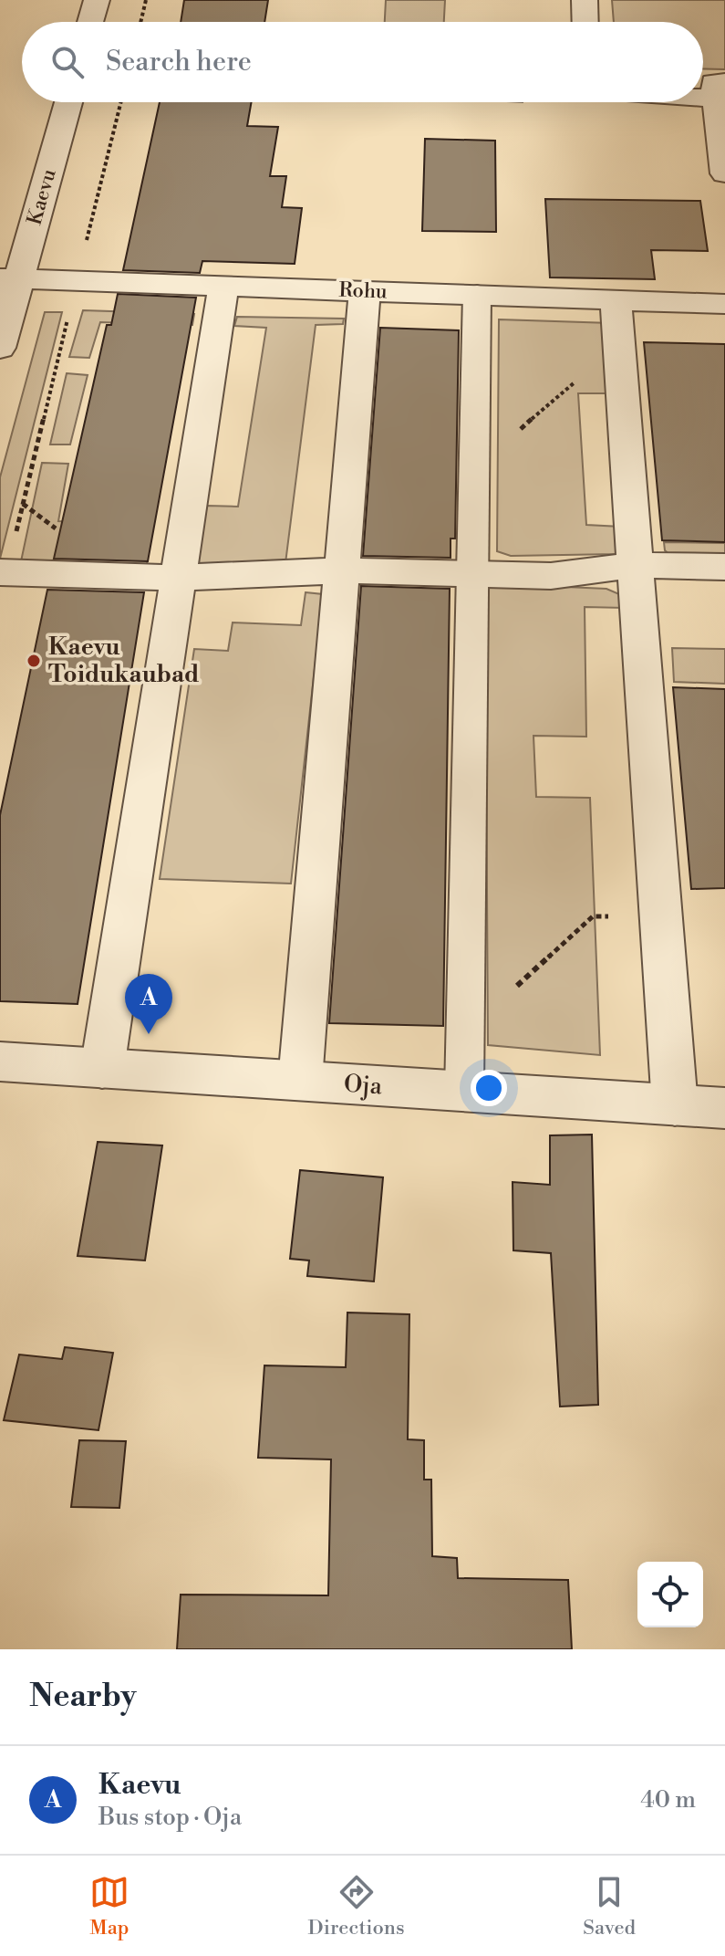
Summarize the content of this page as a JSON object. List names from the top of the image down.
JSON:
{
  "streets": {
    "street": ["Kaevu", "Rohu", "Oja"]
  },
  "crossings": [
    ["Kaevu", "Rohu"]
  ],
  "places": ["Kaevu Toidukaubad"],
  "page": {
    "search": "Search here",
    "pins": "A",
    "heading": "Nearby",
    "list": [
      {
        "mark": "A",
        "name": "Kaevu",
        "note": "Bus stop · Oja",
        "value": "40 m"
      }
    ],
    "nav": ["Map", "Directions", "Saved"]
  }
}
